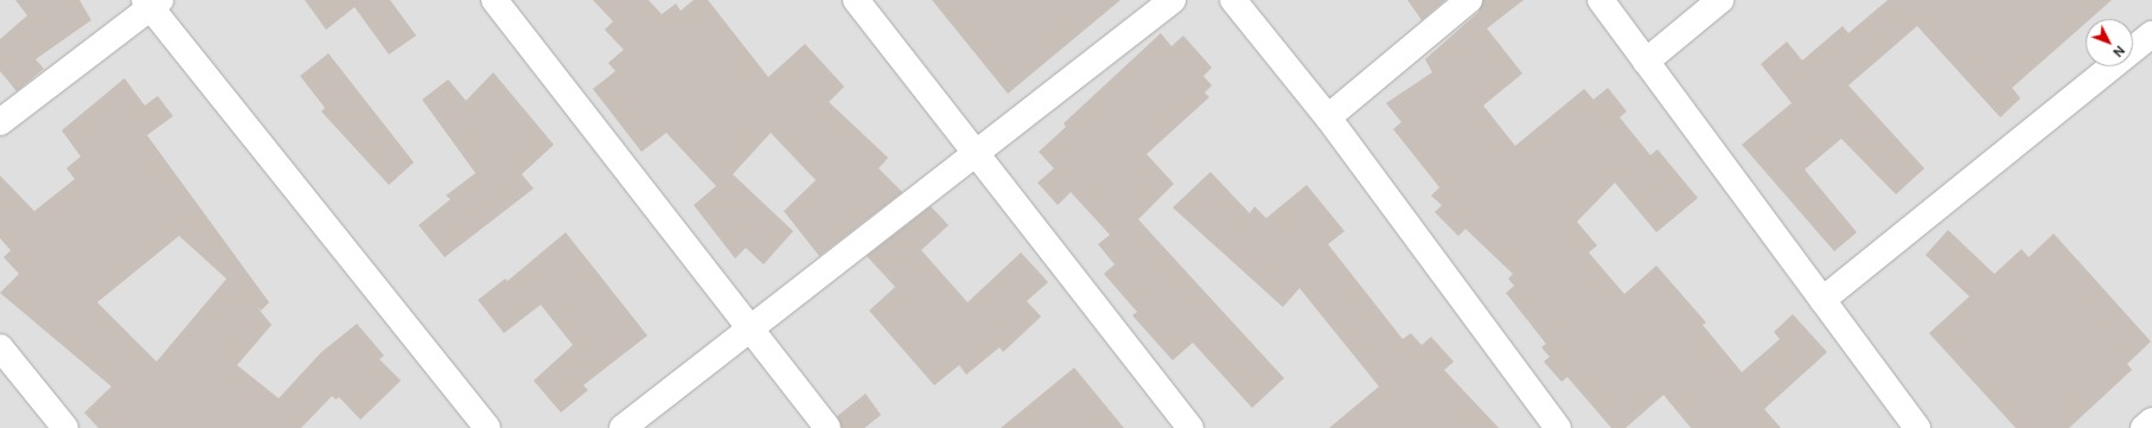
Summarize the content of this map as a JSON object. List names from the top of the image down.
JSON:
{
  "north": "bottom right"
}
